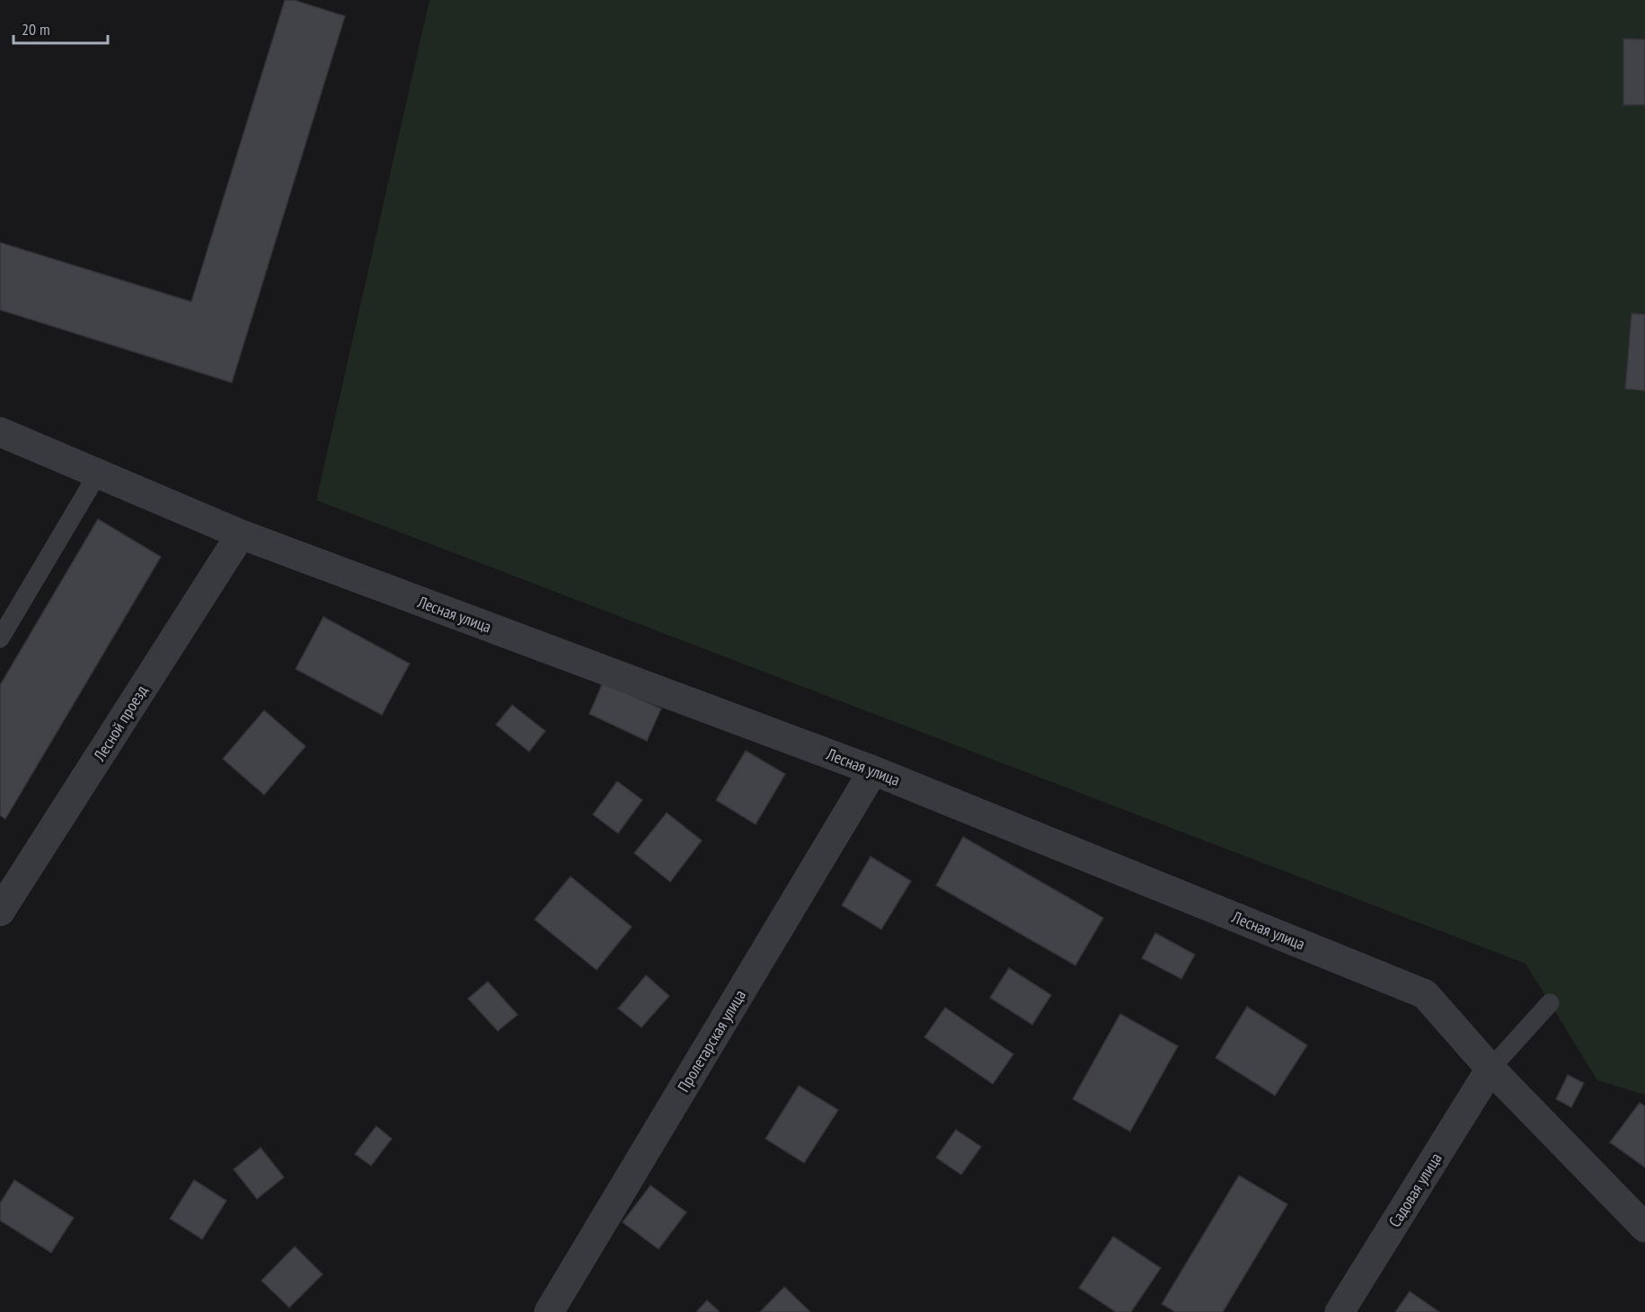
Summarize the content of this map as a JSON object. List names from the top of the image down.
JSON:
{
  "streets": {
    "street": [
      "Лесная улица",
      "Лесной проезд",
      "Пролетарская улица",
      "Садовая улица"
    ]
  },
  "crossings": [
    ["Лесная улица", "Лесной проезд"],
    ["Лесная улица", "Пролетарская улица"],
    ["Лесная улица", "Садовая улица"]
  ],
  "scale_bar": "20 m"
}
